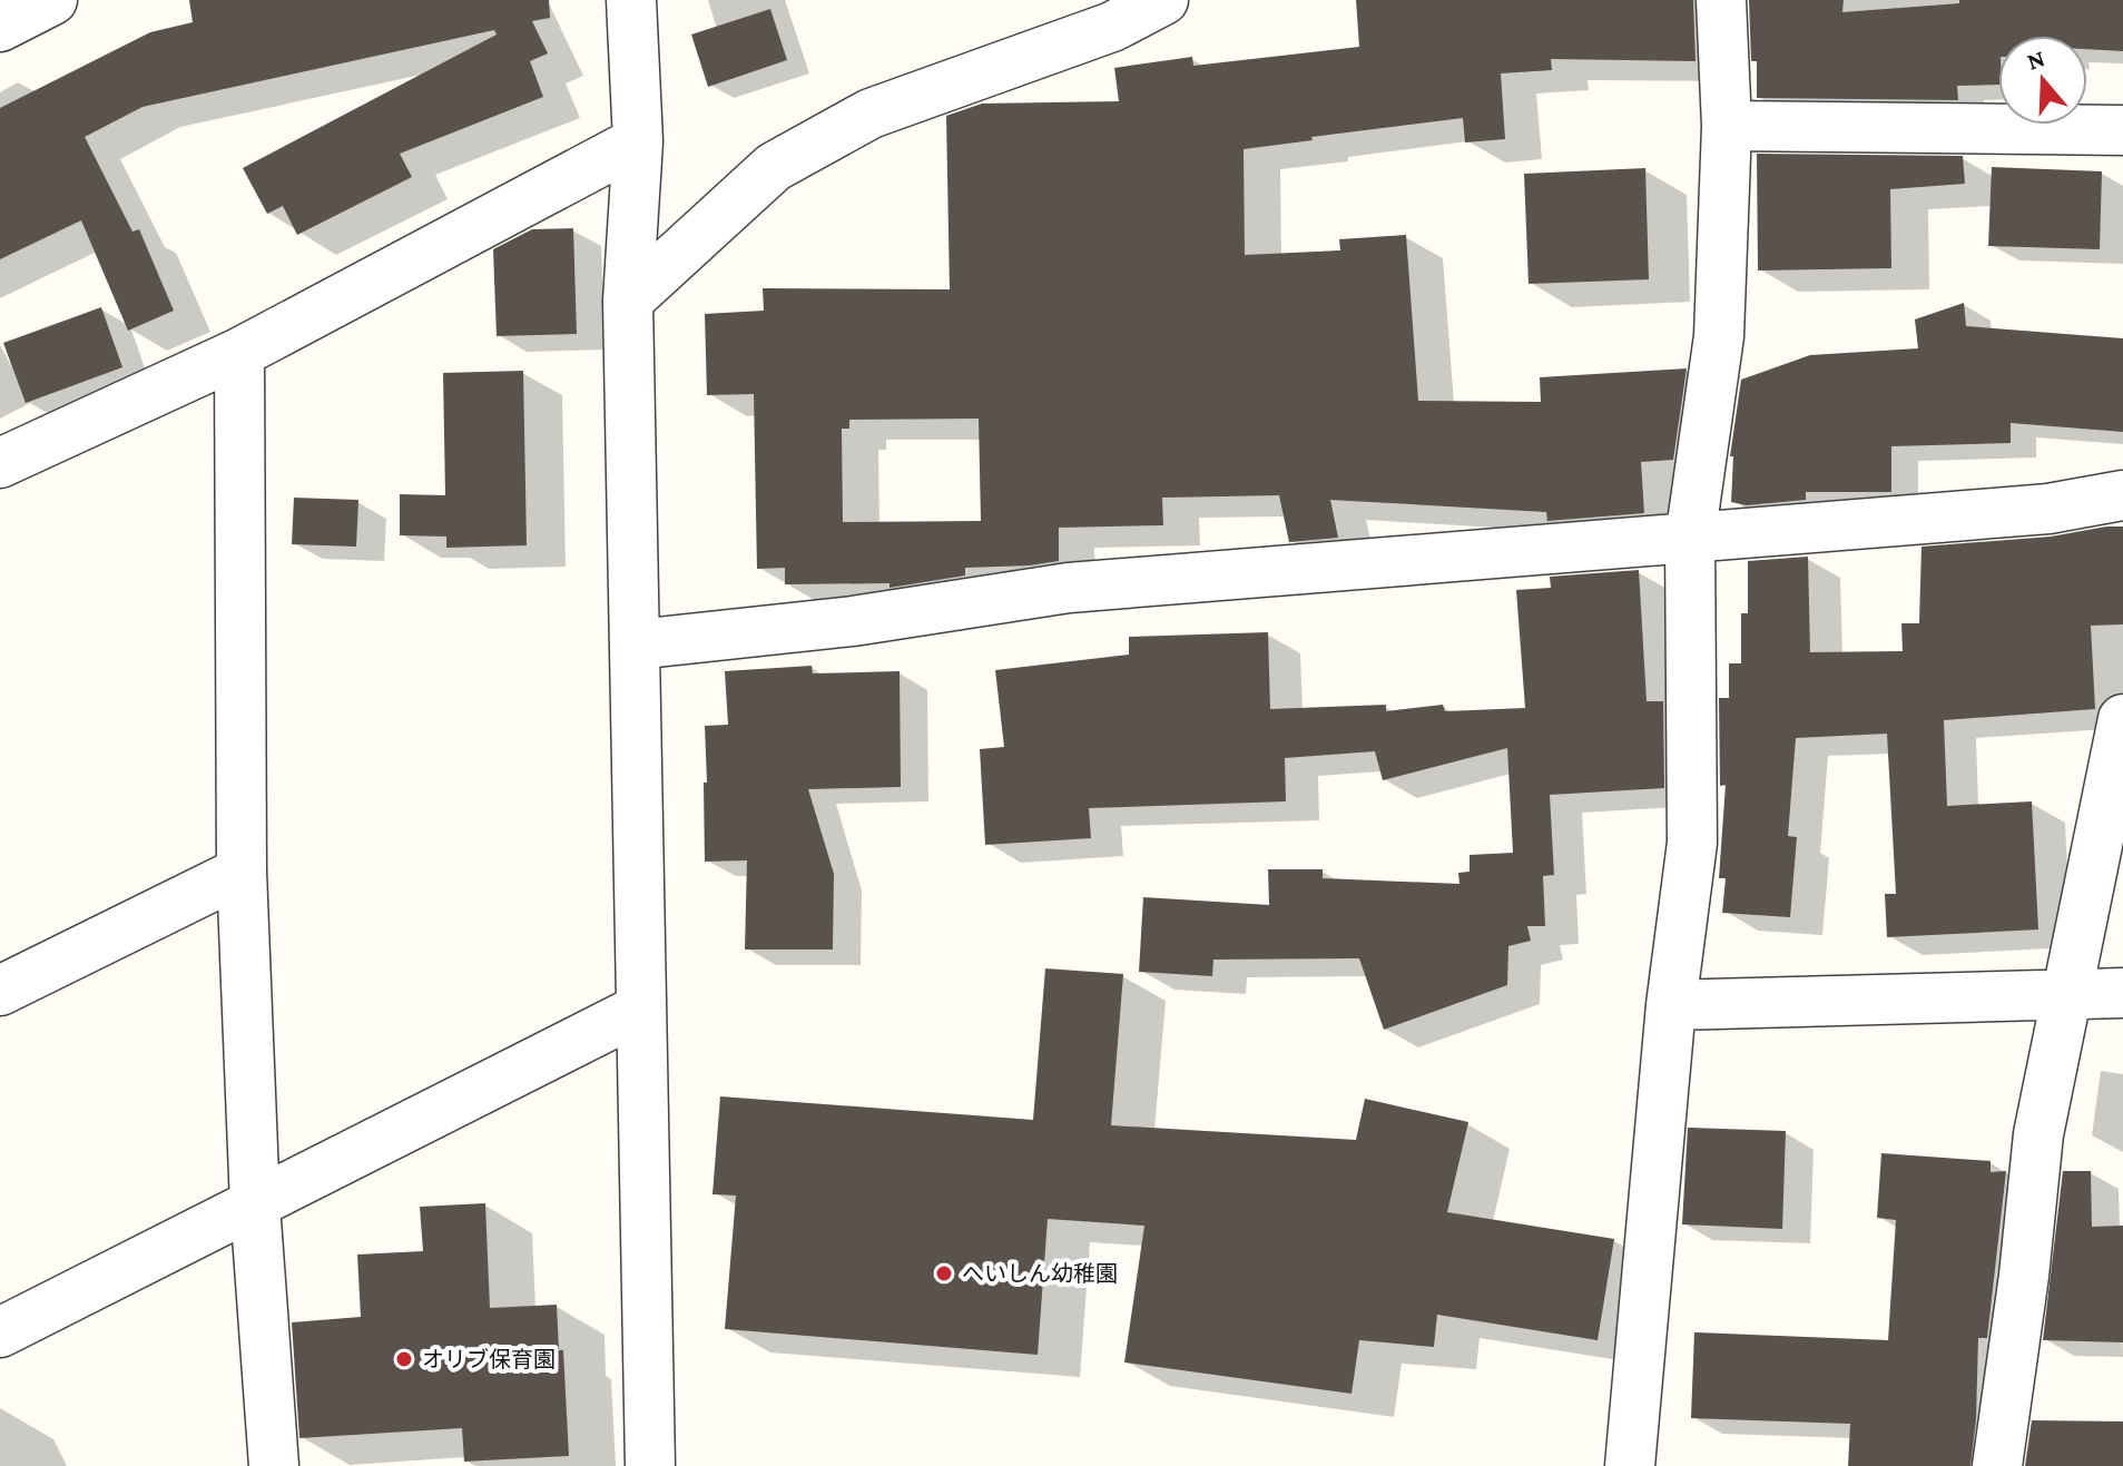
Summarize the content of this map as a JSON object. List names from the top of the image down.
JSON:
{
  "places": ["へいしん幼稚園", "オリブ保育園"],
  "north": "top"
}
